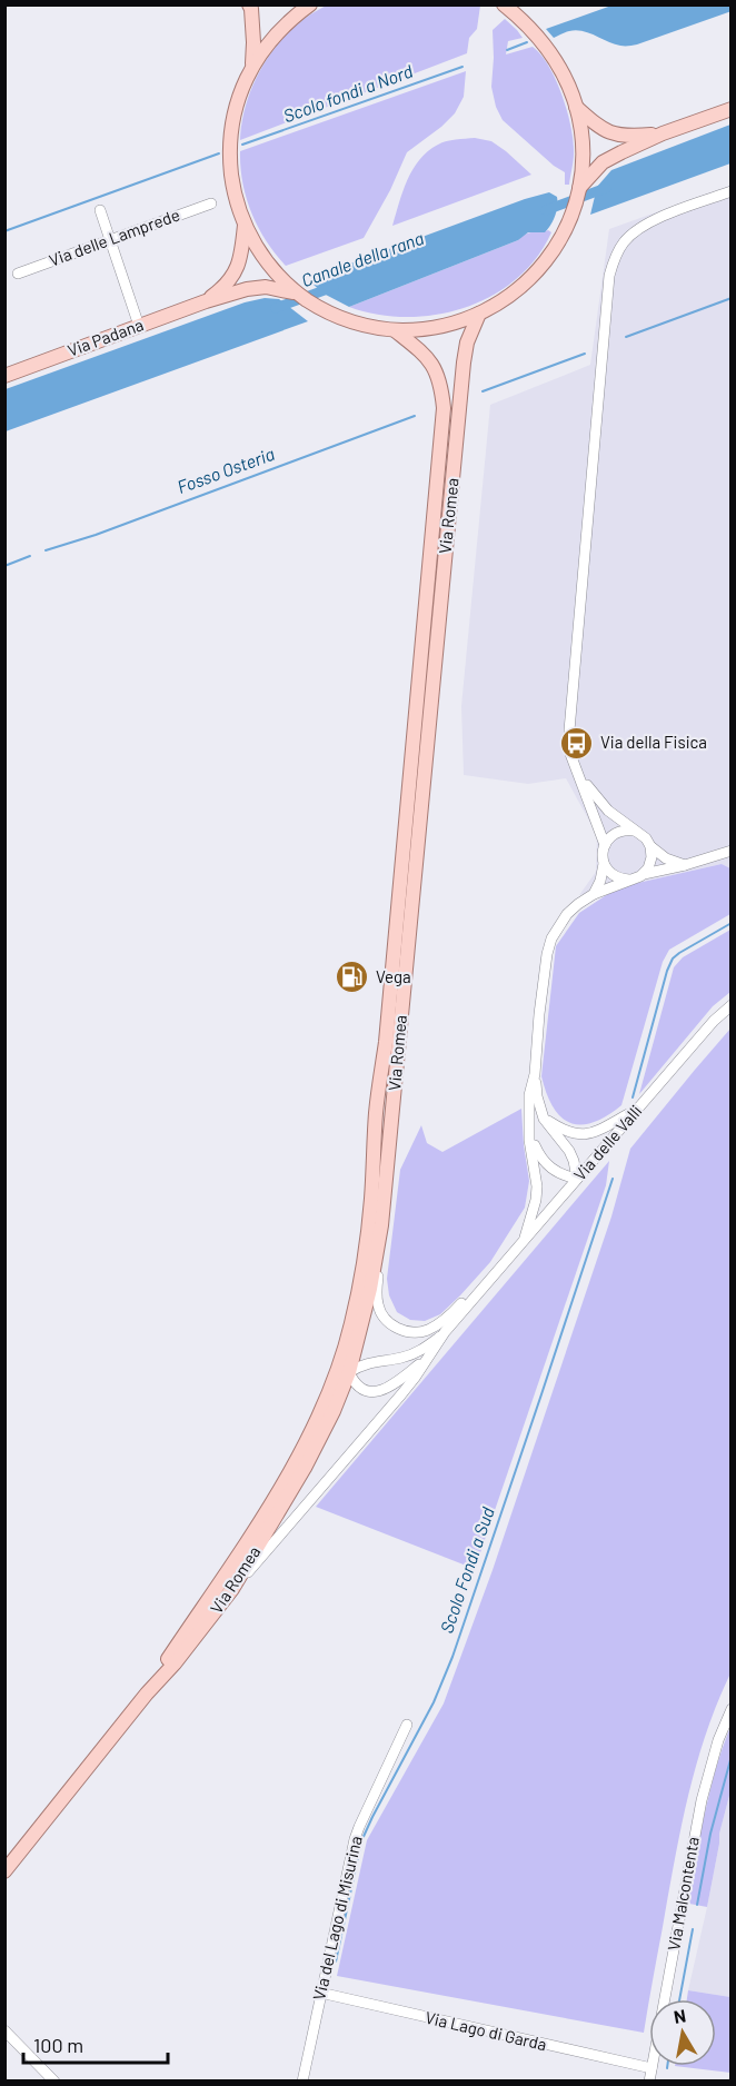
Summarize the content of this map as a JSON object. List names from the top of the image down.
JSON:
{
  "streets": {
    "main road": ["Via Padana", "Via Romea"],
    "street": [
      "Via delle Lamprede",
      "Via delle Valli",
      "Via Malcontenta",
      "Via del Lago di Misurina",
      "Via Lago di Garda"
    ]
  },
  "crossings": [
    ["Via Romea", "Via delle Valli"],
    ["Via Malcontenta", "Via Lago di Garda"],
    ["Via del Lago di Misurina", "Via Lago di Garda"]
  ],
  "water": [
    "Scolo fondi a Nord",
    "Canale della rana",
    "Fosso Osteria",
    "Scolo Fondi a Sud"
  ],
  "places": {
    "bus stop": ["Via della Fisica"],
    "fuel station": ["Vega"]
  },
  "scale_bar": "100 m",
  "north": "top"
}
